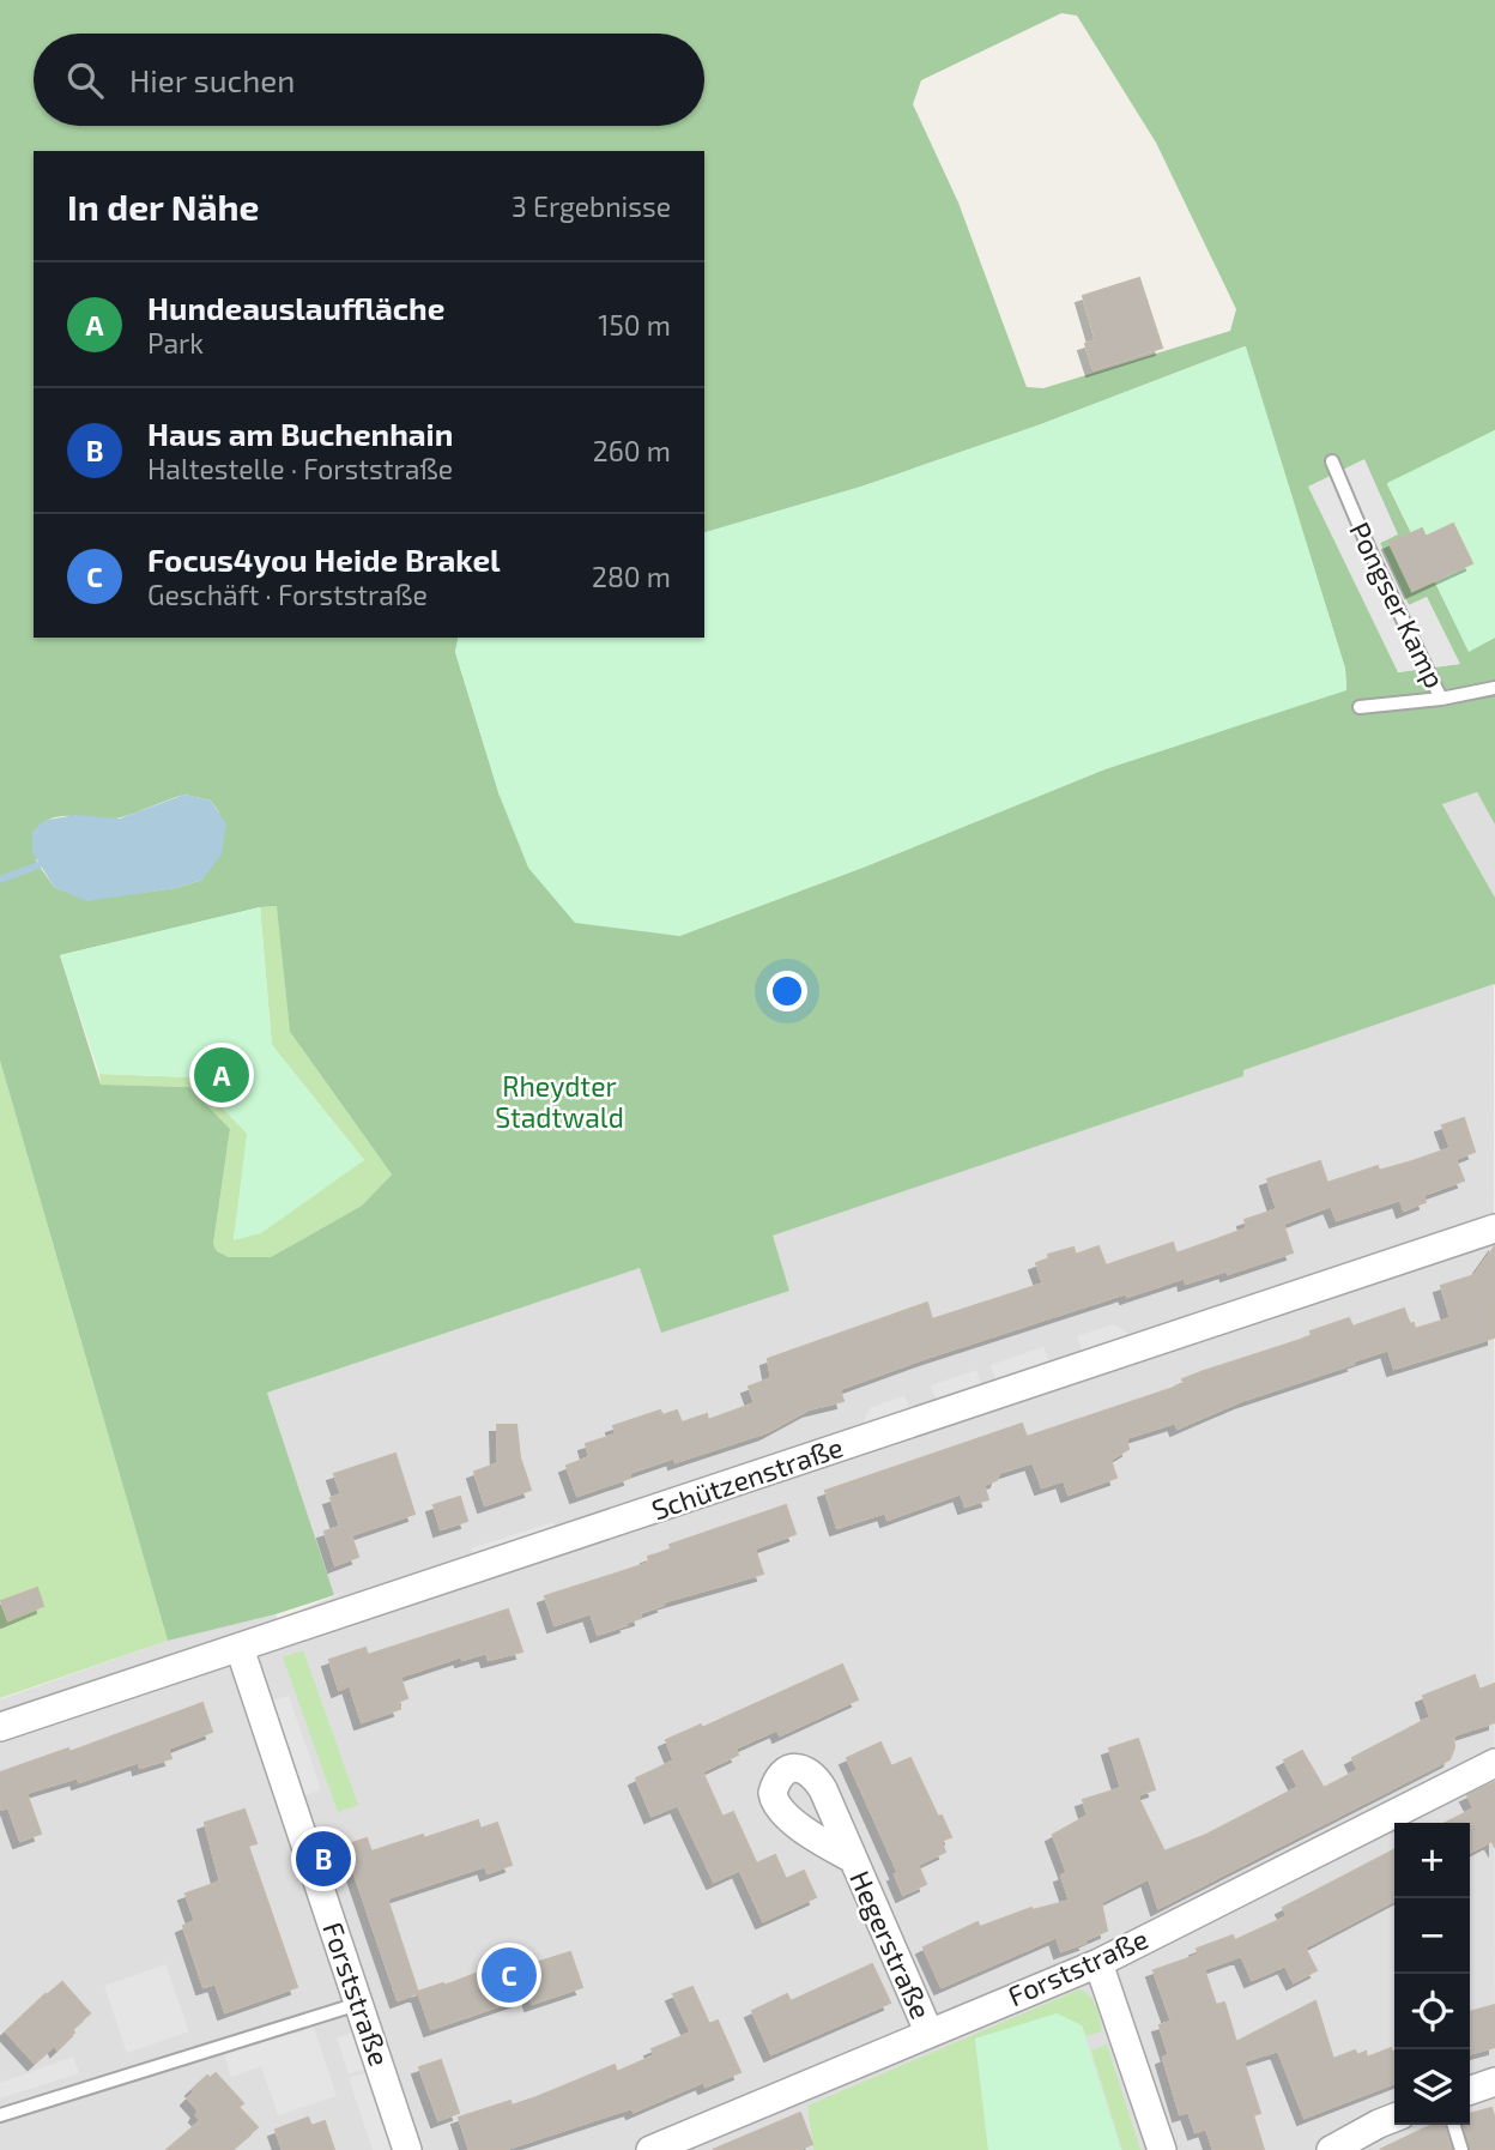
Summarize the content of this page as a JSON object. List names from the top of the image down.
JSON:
{
  "streets": {
    "street": ["Schützenstraße", "Hegerstraße", "Forststraße"],
    "lane": ["Pongser Kamp"]
  },
  "crossings": [
    ["Schützenstraße", "Forststraße"],
    ["Hegerstraße", "Forststraße"]
  ],
  "parks": ["Rheydter Stadtwald"],
  "page": {
    "search": "Hier suchen",
    "heading": ["In der Nähe", "3 Ergebnisse"],
    "list": [
      {
        "mark": "A",
        "name": "Hundeauslauffläche",
        "note": "Park",
        "value": "150 m"
      },
      {
        "mark": "B",
        "name": "Haus am Buchenhain",
        "note": "Haltestelle · Forststraße",
        "value": "260 m"
      },
      {
        "mark": "C",
        "name": "Focus4you Heide Brakel",
        "note": "Geschäft · Forststraße",
        "value": "280 m"
      }
    ],
    "pins": ["A", "B", "C"],
    "map_buttons": ["+", "−"]
  }
}
